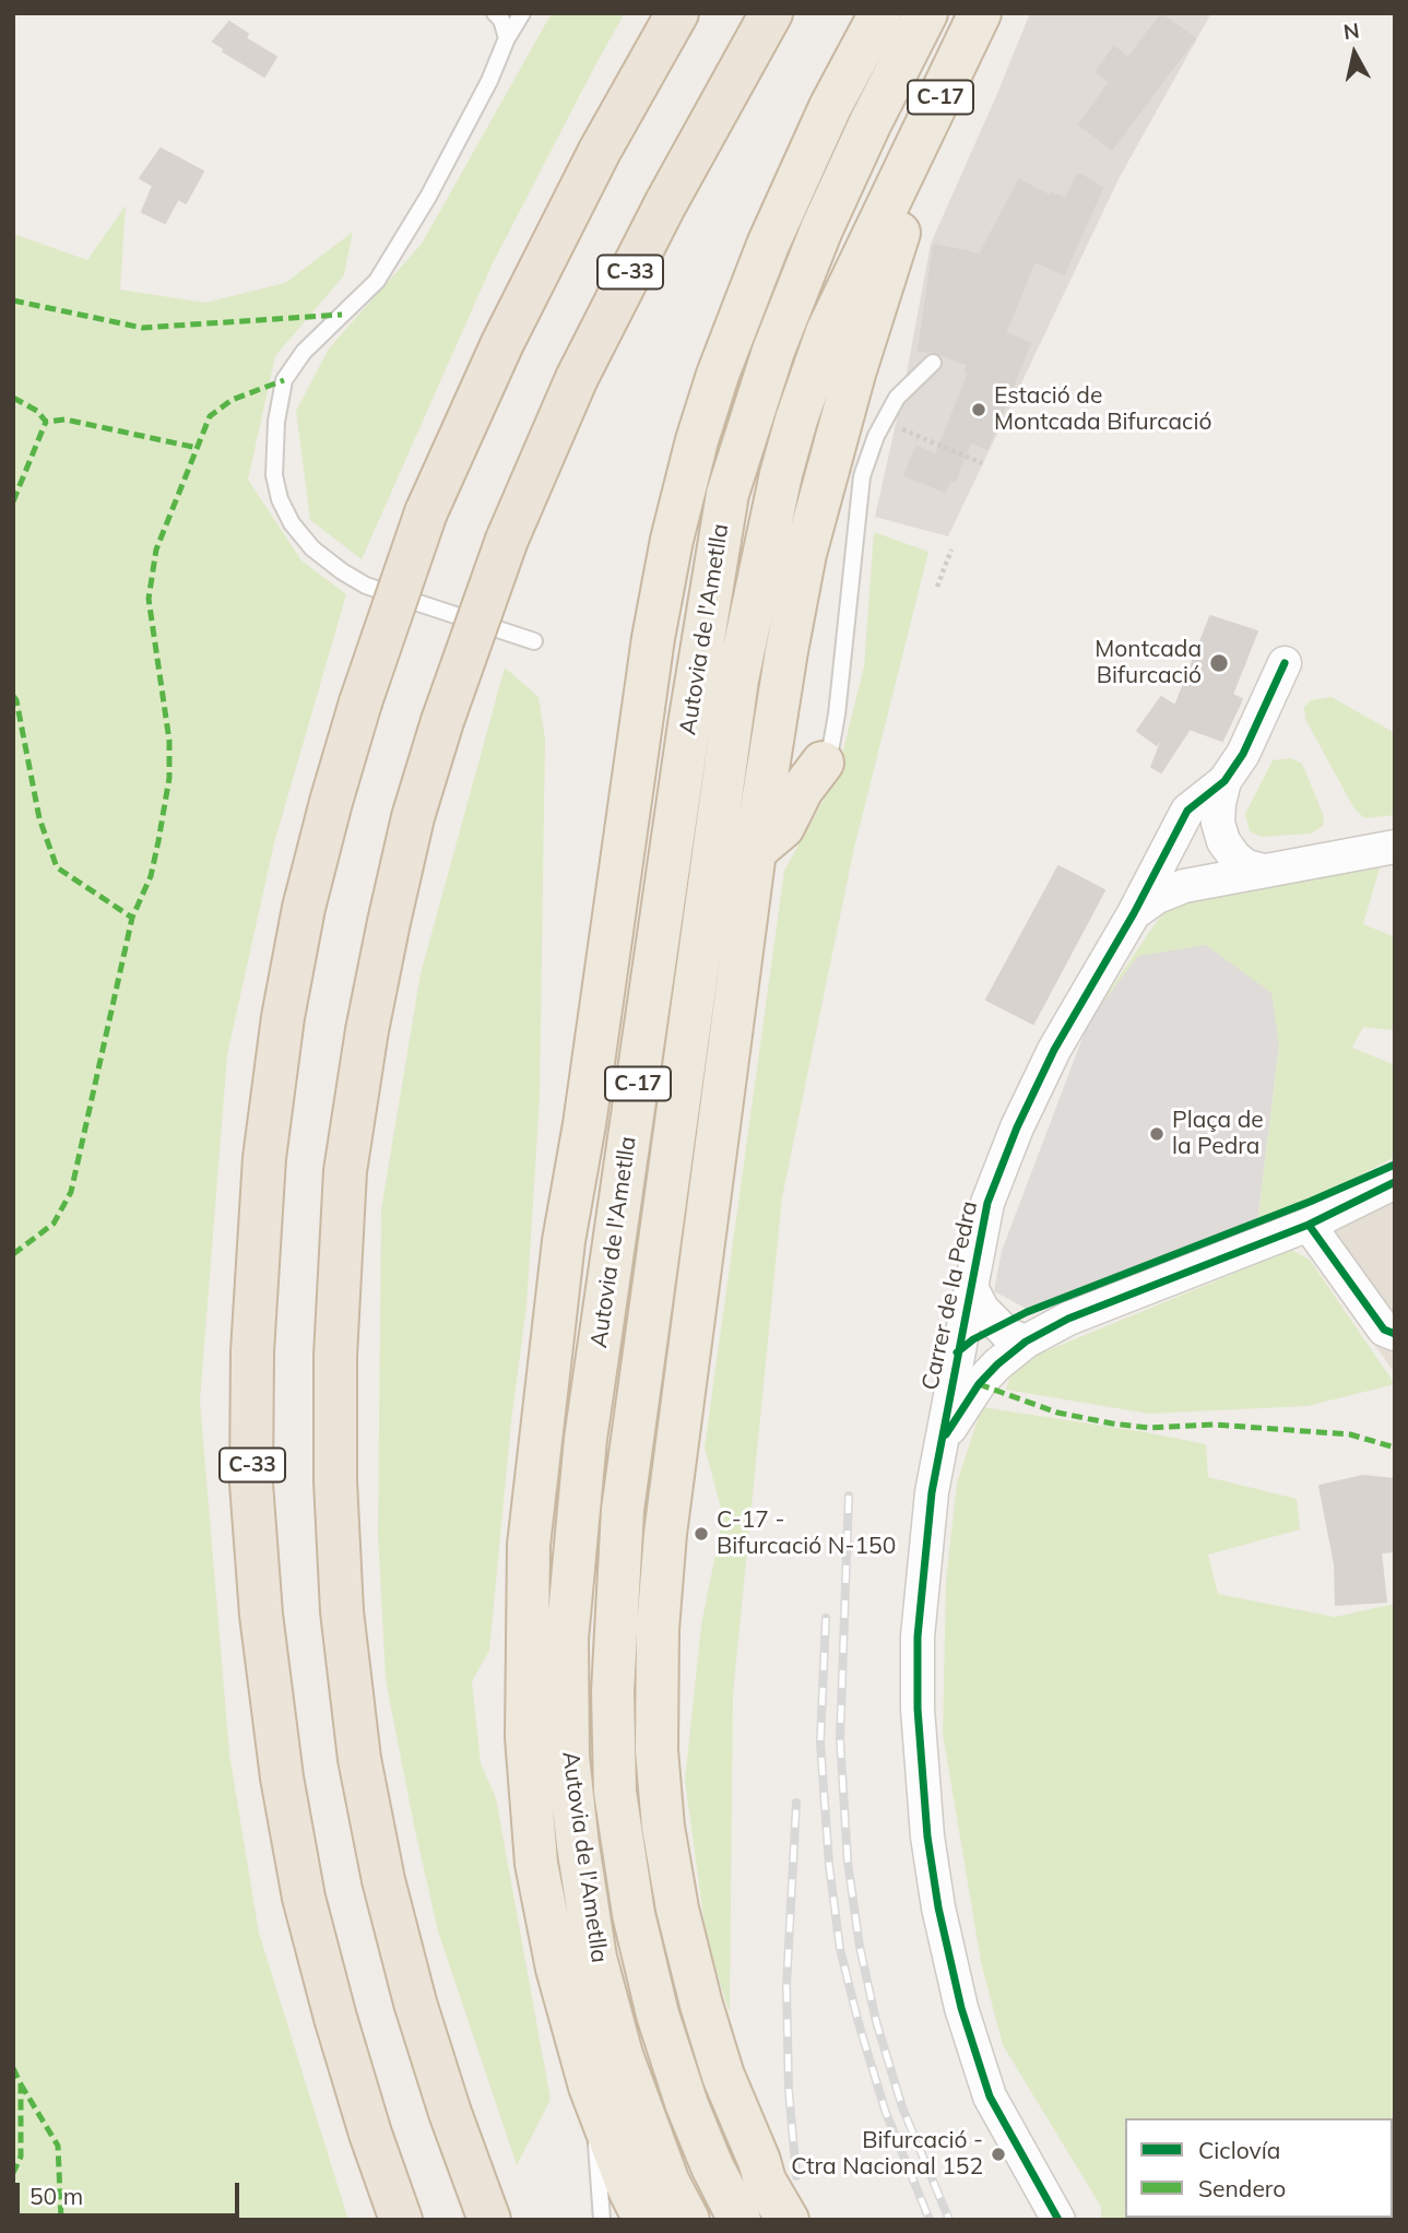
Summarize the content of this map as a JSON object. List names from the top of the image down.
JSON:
{
  "streets": {
    "highway": ["C-17", "C-33", "Autovia de l'Ametlla"],
    "street": ["Carrer de la Pedra"]
  },
  "places": [
    "Estació de Montcada Bifurcació",
    "Montcada Bifurcació",
    "Plaça de la Pedra",
    "C-17 - Bifurcació N-150",
    "Bifurcació - Ctra Nacional 152"
  ],
  "legend": ["Ciclovía", "Sendero"],
  "scale_bar": "50 m",
  "north": "top"
}
